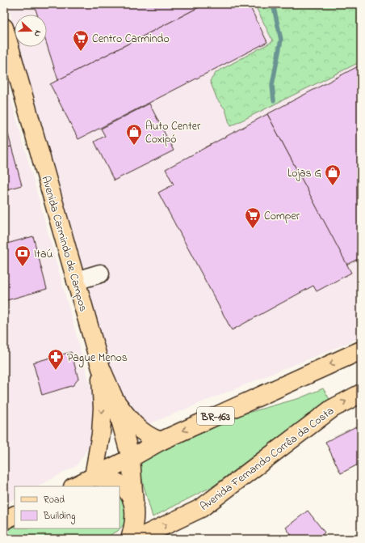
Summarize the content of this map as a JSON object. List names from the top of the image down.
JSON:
{
  "streets": {
    "main road": ["Avenida Carmindo de Campos", "BR-163", "Avenida Fernando Corrêa da Costa"]
  },
  "crossings": [
    ["Avenida Carmindo de Campos", "BR-163"]
  ],
  "places": {
    "supermarket": ["Centro Carmindo", "Comper"],
    "shop": ["Auto Center Coxipó", "Lojas G"],
    "bank": ["Itaú"],
    "pharmacy": ["Pague Menos"]
  },
  "legend": ["Road", "Building"],
  "north": "right"
}
